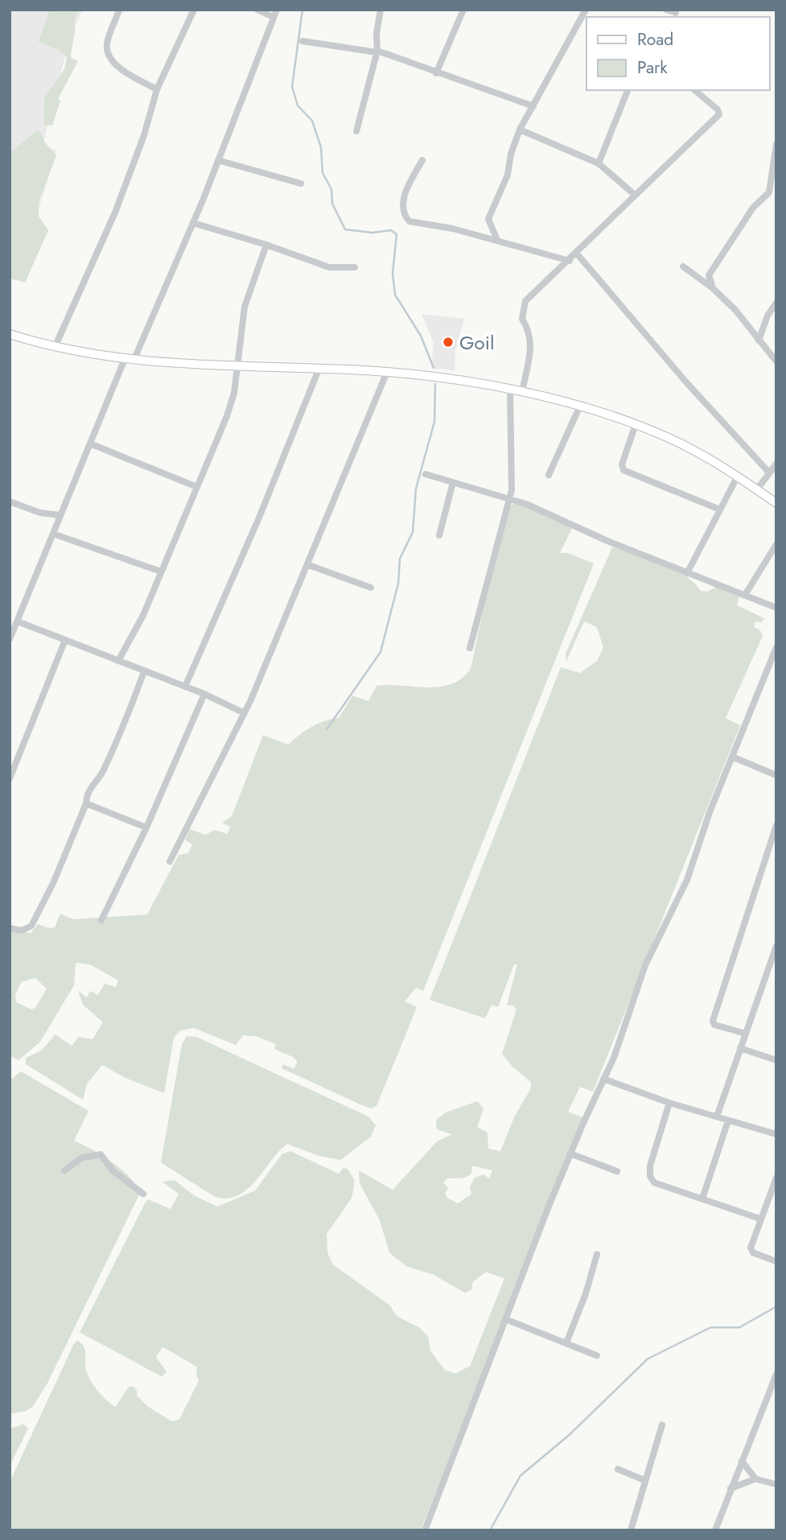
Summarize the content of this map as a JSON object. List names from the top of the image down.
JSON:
{
  "places": ["Goil"],
  "legend": ["Road", "Park"]
}
